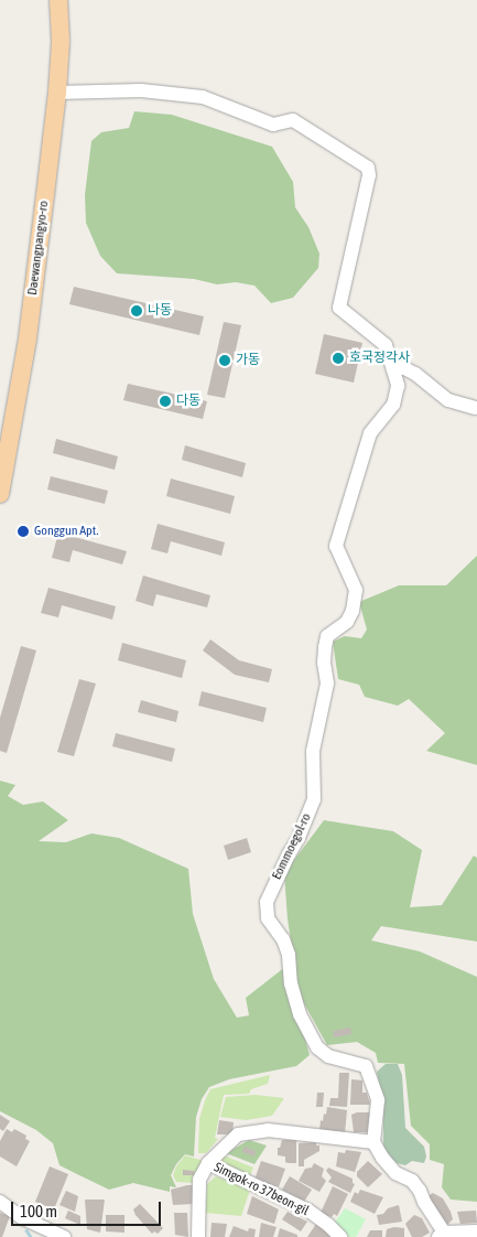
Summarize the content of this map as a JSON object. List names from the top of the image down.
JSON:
{
  "streets": {
    "main road": ["Daewangpangyo-ro"],
    "street": ["Eommoegol-ro", "Simgok-ro 37beon-gil"]
  },
  "crossings": [
    ["Daewangpangyo-ro", "Eommoegol-ro"]
  ],
  "places": [
    "나동",
    "호국정각사",
    "가동",
    "다동",
    "Gonggun Apt."
  ],
  "scale_bar": "100 m"
}
